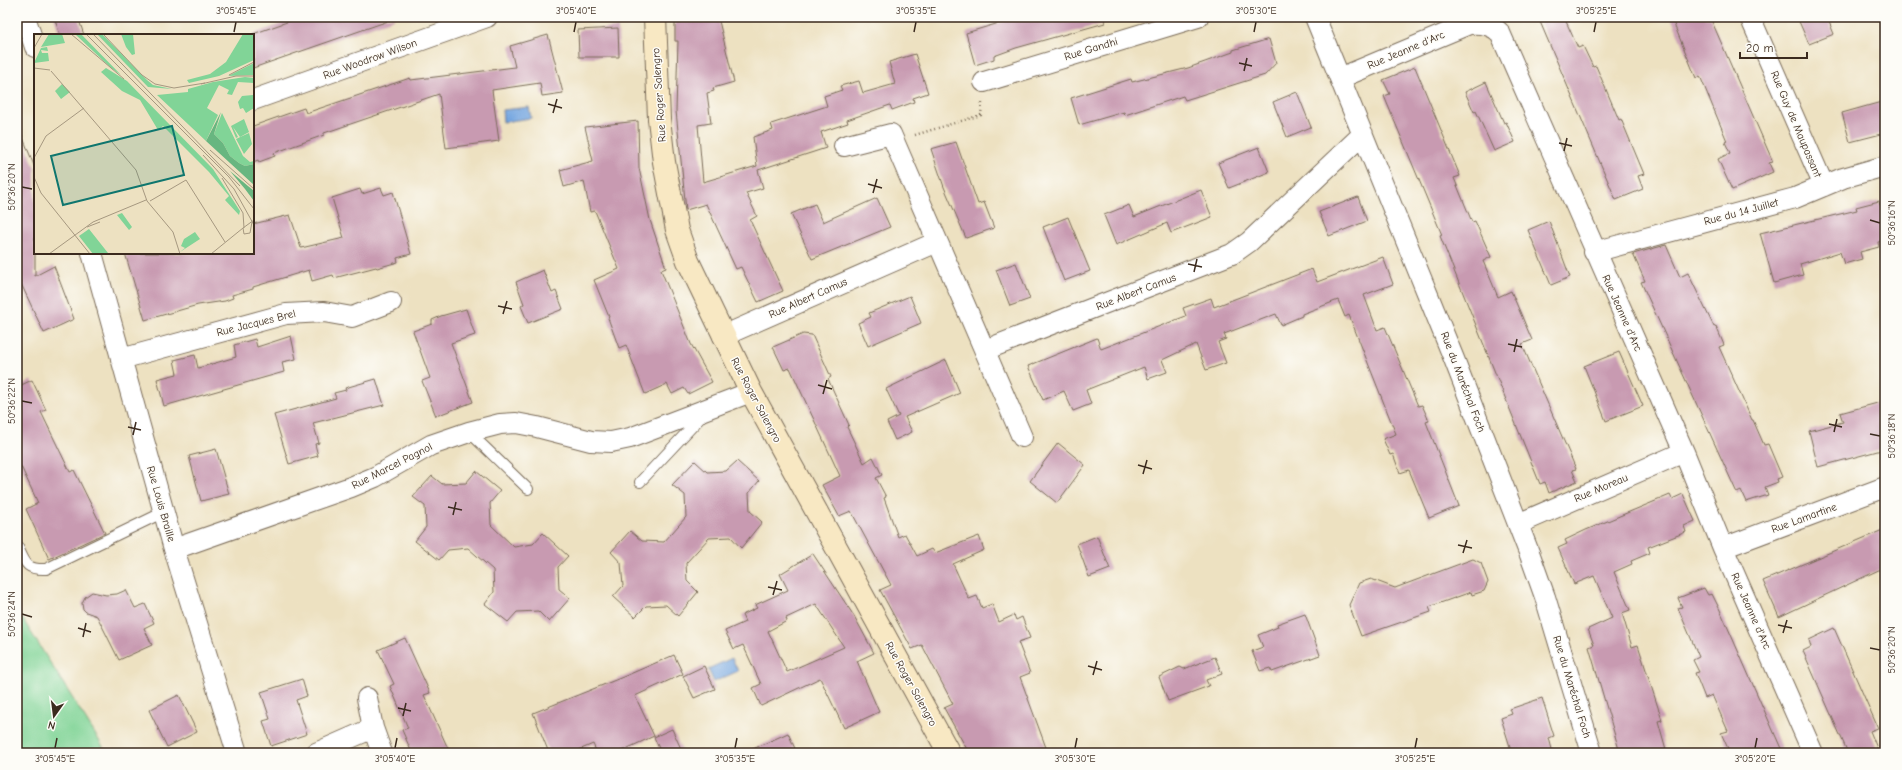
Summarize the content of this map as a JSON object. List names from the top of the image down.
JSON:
{
  "streets": {
    "street": [
      "Rue Gandhi",
      "Rue Jeanne d'Arc",
      "Rue Woodrow Wilson",
      "Rue Roger Salengro",
      "Rue Guy de Maupassant",
      "Rue du 14 Juillet",
      "Rue Albert Camus",
      "Rue Jacques Brel",
      "Rue du Maréchal Foch",
      "Rue Marcel Pagnol",
      "Rue Moreau",
      "Rue Louis Braille",
      "Rue Lamartine"
    ]
  },
  "crossings": [
    ["Rue Jeanne d'Arc", "Rue du 14 Juillet"],
    ["Rue Jeanne d'Arc", "Rue du Maréchal Foch"],
    ["Rue Jeanne d'Arc", "Rue Moreau"],
    ["Rue Jeanne d'Arc", "Rue Lamartine"],
    ["Rue Roger Salengro", "Rue Albert Camus"],
    ["Rue Roger Salengro", "Rue Marcel Pagnol"],
    ["Rue Guy de Maupassant", "Rue du 14 Juillet"],
    ["Rue Albert Camus", "Rue du Maréchal Foch"],
    ["Rue Jacques Brel", "Rue Louis Braille"],
    ["Rue du Maréchal Foch", "Rue Moreau"],
    ["Rue Marcel Pagnol", "Rue Louis Braille"]
  ],
  "scale_bar": "20 m",
  "north": "bottom",
  "coordinates": [
    "3°05'45\"E",
    "3°05'40\"E",
    "3°05'35\"E",
    "3°05'30\"E",
    "3°05'25\"E",
    "50°36'20\"N",
    "50°36'16\"N",
    "50°36'22\"N",
    "50°36'18\"N",
    "50°36'24\"N",
    "3°05'20\"E"
  ]
}
